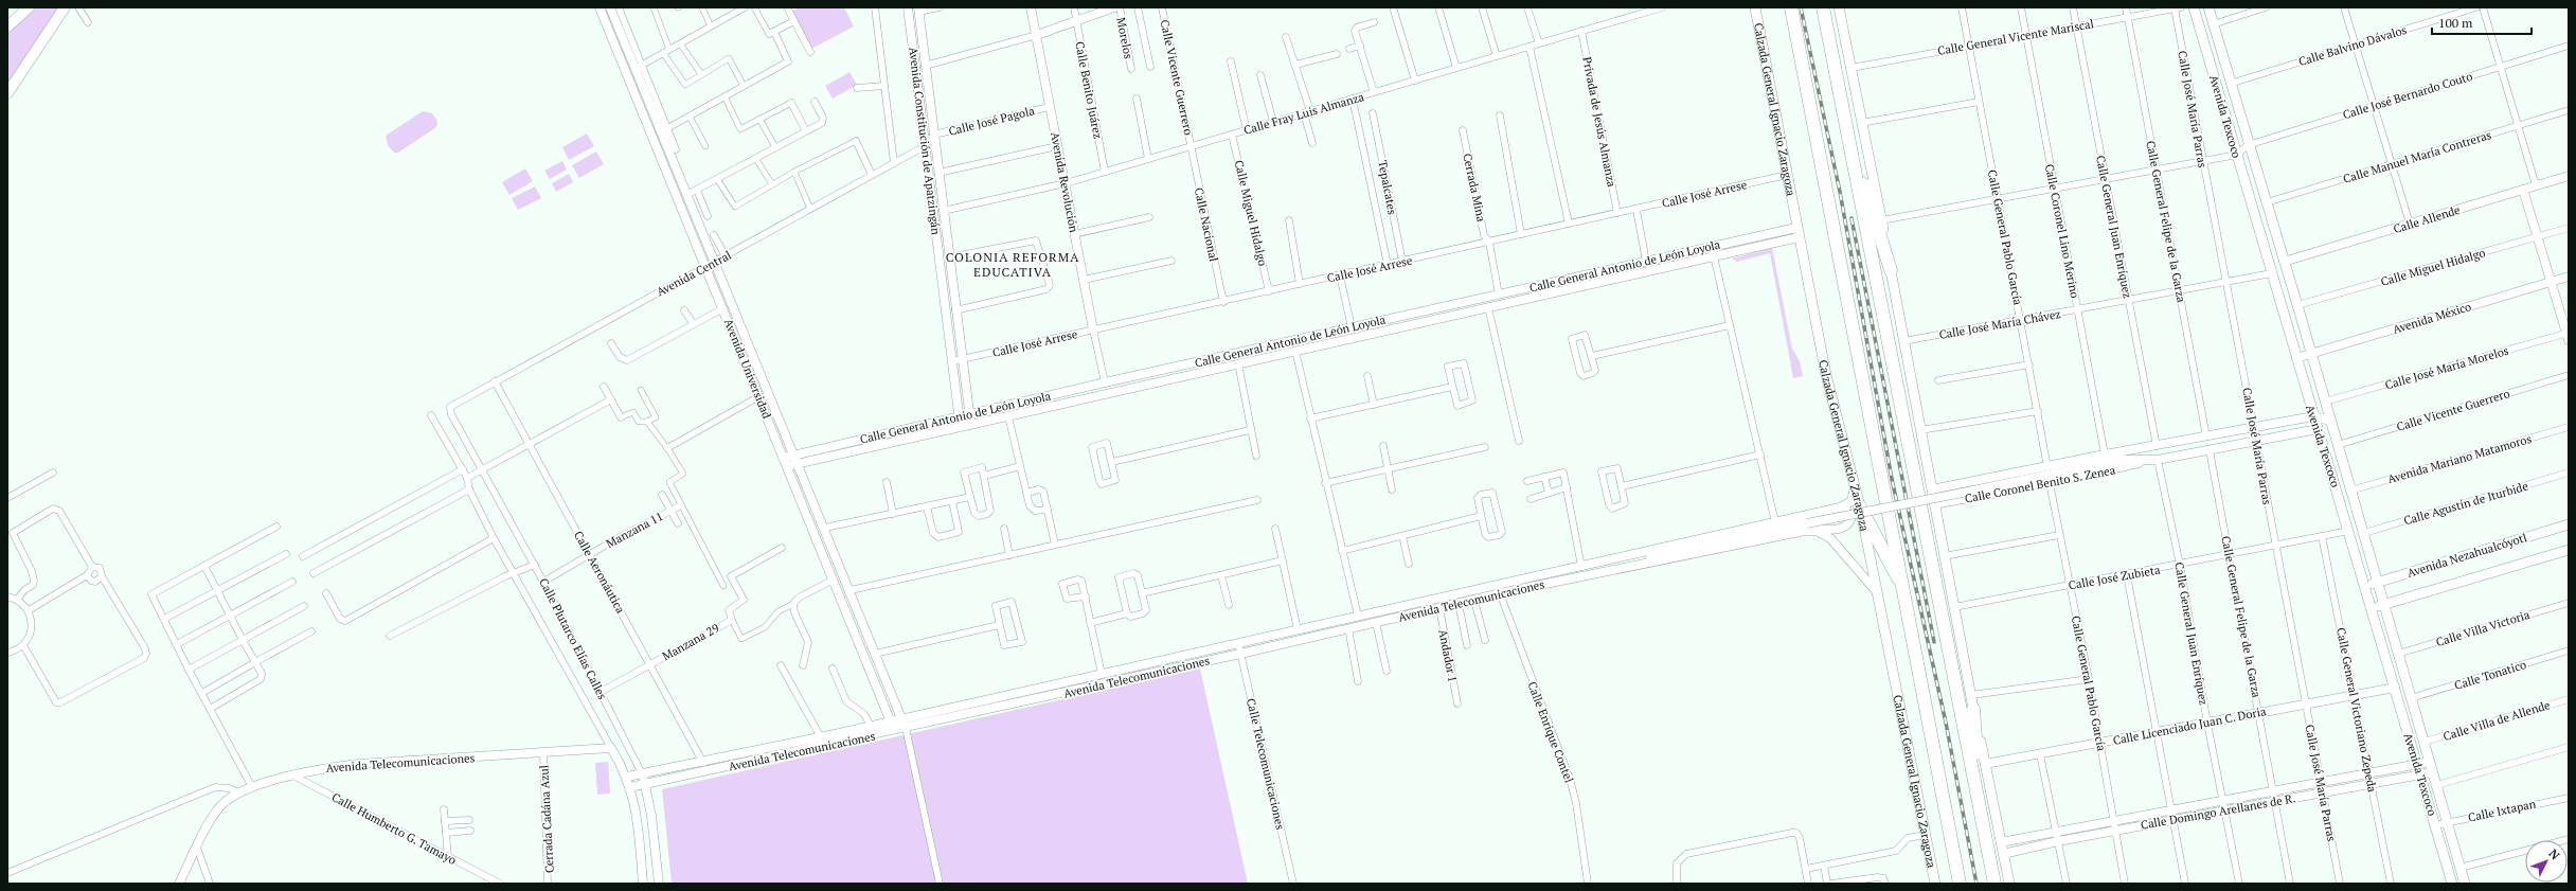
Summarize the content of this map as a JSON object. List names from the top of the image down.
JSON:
{
  "streets": {
    "highway": ["Calzada General Ignacio Zaragoza"],
    "main road": ["Avenida Texcoco", "Avenida Nezahualcóyotl"],
    "street": [
      "Calle General Vicente Mariscal",
      "Morelos",
      "Calle Balvino Dávalos",
      "Calle Vicente Guerrero",
      "Calle Benito Juárez",
      "Calle José Bernardo Couto",
      "Calle José María Parras",
      "Calle Fray Luis Almanza",
      "Calle José Pagola",
      "Privada de Jesús Almanza",
      "Avenida Constitución de Apatzingán",
      "Calle Manuel María Contreras",
      "Avenida Revolución",
      "Tepalcates",
      "Cerrada Mina",
      "Calle José Arrese",
      "Calle Miguel Hidalgo",
      "Calle Allende",
      "Calle General Felipe de la Garza",
      "Calle Nacional",
      "Calle General Juan Enríquez",
      "Calle Coronel Lino Merino",
      "Calle General Pablo García",
      "Calle General Antonio de León Loyola",
      "Avenida Central",
      "Avenida México",
      "Calle José María Chávez",
      "Calle José María Morelos",
      "Avenida Universidad",
      "Avenida Mariano Matamoros",
      "Calle Coronel Benito S. Zenea",
      "Calle Agustín de Iturbide",
      "Manzana 11",
      "Calle Aeronáutica",
      "Calle José Zubieta",
      "Avenida Telecomunicaciones",
      "Calle Villa Victoria",
      "Calle Plutarco Elías Calles",
      "Manzana 29",
      "Andador 1",
      "Calle Tonatico",
      "Calle General Victoriano Zepeda",
      "Calle Villa de Allende",
      "Calle Licenciado Juan C. Doria",
      "Calle Enrique Contel",
      "Calle Telecomunicaciones",
      "Calle Ixtapan",
      "Calle Domingo Arellanes de R.",
      "Cerrada Cadána Azul",
      "Calle Humberto G. Tamayo"
    ]
  },
  "crossings": [
    ["Calle General Vicente Mariscal", "Calle José María Parras"],
    ["Calle General Vicente Mariscal", "Calle General Felipe de la Garza"],
    ["Calle General Vicente Mariscal", "Calle General Juan Enríquez"],
    ["Calle General Vicente Mariscal", "Calle Coronel Lino Merino"],
    ["Calle General Vicente Mariscal", "Calle General Pablo García"],
    ["Calle Balvino Dávalos", "Avenida Texcoco"],
    ["Calle Vicente Guerrero", "Calle Fray Luis Almanza"],
    ["Calle Vicente Guerrero", "Avenida Texcoco"],
    ["Calle Vicente Guerrero", "Calle Nacional"],
    ["Calle Benito Juárez", "Calle Fray Luis Almanza"],
    ["Calle José Bernardo Couto", "Avenida Texcoco"],
    ["Calle José María Parras", "Calle José María Chávez"],
    ["Calle José María Parras", "Calle Coronel Benito S. Zenea"],
    ["Calle José María Parras", "Calle José Zubieta"],
    ["Calle José María Parras", "Calle Licenciado Juan C. Doria"],
    ["Calle José María Parras", "Calle Domingo Arellanes de R."],
    ["Calzada General Ignacio Zaragoza", "Calle José Arrese"],
    ["Calzada General Ignacio Zaragoza", "Calle General Antonio de León Loyola"],
    ["Calle Fray Luis Almanza", "Privada de Jesús Almanza"],
    ["Calle Fray Luis Almanza", "Avenida Constitución de Apatzingán"],
    ["Calle Fray Luis Almanza", "Avenida Revolución"],
    ["Calle Fray Luis Almanza", "Calle Miguel Hidalgo"],
    ["Calle Fray Luis Almanza", "Calle Nacional"],
    ["Avenida Texcoco", "Calle Manuel María Contreras"],
    ["Avenida Texcoco", "Calle Miguel Hidalgo"],
    ["Avenida Texcoco", "Calle Allende"],
    ["Avenida Texcoco", "Avenida México"],
    ["Avenida Texcoco", "Calle José María Chávez"],
    ["Avenida Texcoco", "Calle José María Morelos"],
    ["Avenida Texcoco", "Avenida Mariano Matamoros"],
    ["Avenida Texcoco", "Calle Coronel Benito S. Zenea"],
    ["Avenida Texcoco", "Calle Agustín de Iturbide"],
    ["Avenida Texcoco", "Avenida Nezahualcóyotl"],
    ["Avenida Texcoco", "Calle José Zubieta"],
    ["Avenida Texcoco", "Calle Villa Victoria"],
    ["Avenida Texcoco", "Calle Tonatico"],
    ["Avenida Texcoco", "Calle Villa de Allende"],
    ["Avenida Texcoco", "Calle Licenciado Juan C. Doria"],
    ["Avenida Texcoco", "Calle Ixtapan"],
    ["Avenida Texcoco", "Calle Domingo Arellanes de R."],
    ["Calle José Pagola", "Avenida Constitución de Apatzingán"],
    ["Calle José Pagola", "Avenida Revolución"],
    ["Calle José Pagola", "Avenida Central"],
    ["Privada de Jesús Almanza", "Calle José Arrese"],
    ["Avenida Constitución de Apatzingán", "Calle José Arrese"],
    ["Avenida Constitución de Apatzingán", "Calle General Antonio de León Loyola"],
    ["Avenida Constitución de Apatzingán", "Avenida Central"],
    ["Avenida Revolución", "Calle José Arrese"],
    ["Avenida Revolución", "Calle General Antonio de León Loyola"],
    ["Tepalcates", "Calle José Arrese"],
    ["Cerrada Mina", "Calle José Arrese"],
    ["Cerrada Mina", "Calle General Antonio de León Loyola"],
    ["Calle José Arrese", "Calle Miguel Hidalgo"],
    ["Calle José Arrese", "Calle Nacional"],
    ["Calle General Felipe de la Garza", "Calle José María Chávez"],
    ["Calle General Felipe de la Garza", "Calle Coronel Benito S. Zenea"],
    ["Calle General Felipe de la Garza", "Calle José Zubieta"],
    ["Calle General Felipe de la Garza", "Calle Licenciado Juan C. Doria"],
    ["Calle General Felipe de la Garza", "Calle Domingo Arellanes de R."],
    ["Calle General Juan Enríquez", "Calle José María Chávez"],
    ["Calle General Juan Enríquez", "Calle Coronel Benito S. Zenea"],
    ["Calle General Juan Enríquez", "Calle José Zubieta"],
    ["Calle General Juan Enríquez", "Calle Licenciado Juan C. Doria"],
    ["Calle General Juan Enríquez", "Calle Domingo Arellanes de R."],
    ["Calle Coronel Lino Merino", "Calle José María Chávez"],
    ["Calle Coronel Lino Merino", "Calle Coronel Benito S. Zenea"],
    ["Calle General Pablo García", "Calle José María Chávez"],
    ["Calle General Pablo García", "Calle Coronel Benito S. Zenea"],
    ["Calle General Pablo García", "Calle José Zubieta"],
    ["Calle General Pablo García", "Calle Licenciado Juan C. Doria"],
    ["Calle General Pablo García", "Calle Domingo Arellanes de R."],
    ["Calle General Antonio de León Loyola", "Avenida Universidad"],
    ["Avenida Central", "Avenida Universidad"],
    ["Avenida Central", "Calle Aeronáutica"],
    ["Avenida Central", "Calle Plutarco Elías Calles"],
    ["Avenida Universidad", "Avenida Telecomunicaciones"],
    ["Calle Coronel Benito S. Zenea", "Avenida Telecomunicaciones"],
    ["Manzana 11", "Calle Aeronáutica"],
    ["Manzana 11", "Calle Plutarco Elías Calles"],
    ["Calle Aeronáutica", "Avenida Telecomunicaciones"],
    ["Calle Aeronáutica", "Manzana 29"],
    ["Calle José Zubieta", "Calle General Victoriano Zepeda"],
    ["Avenida Telecomunicaciones", "Calle Plutarco Elías Calles"],
    ["Avenida Telecomunicaciones", "Andador 1"],
    ["Avenida Telecomunicaciones", "Calle Enrique Contel"],
    ["Avenida Telecomunicaciones", "Calle Telecomunicaciones"],
    ["Avenida Telecomunicaciones", "Cerrada Cadána Azul"],
    ["Avenida Telecomunicaciones", "Calle Humberto G. Tamayo"],
    ["Calle Plutarco Elías Calles", "Manzana 29"],
    ["Calle General Victoriano Zepeda", "Calle Licenciado Juan C. Doria"],
    ["Calle General Victoriano Zepeda", "Calle Domingo Arellanes de R."]
  ],
  "districts": ["COLONIA REFORMA EDUCATIVA"],
  "scale_bar": "100 m",
  "north": "top right"
}
